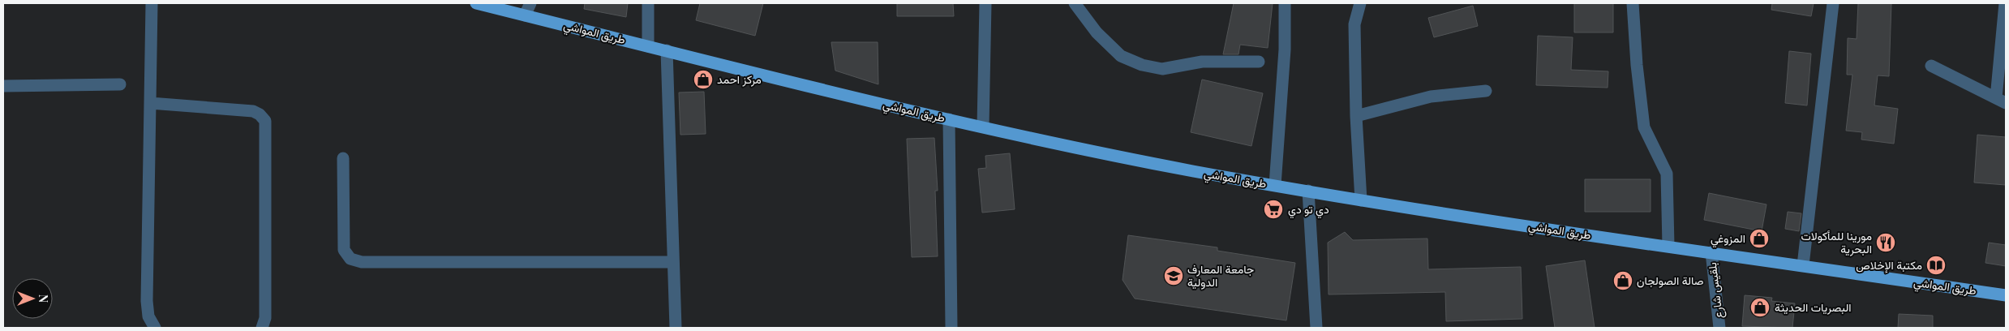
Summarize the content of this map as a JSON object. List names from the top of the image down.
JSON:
{
  "streets": {
    "main road": ["طريق المواشي"],
    "street": ["بلقيس شارع"]
  },
  "crossings": [
    ["طريق المواشي", "بلقيس شارع"]
  ],
  "places": {
    "shop": [
      "مركز احمد",
      "المزوغي",
      "صالة الصولجان",
      "البصريات الحديثة"
    ],
    "supermarket": ["دي تو دي"],
    "restaurant": ["مورينا للمأكولات البحرية"],
    "library": ["مكتبة الإخلاص"],
    "school or university": ["جامعة المعارف الدولية"]
  },
  "north": "right"
}
